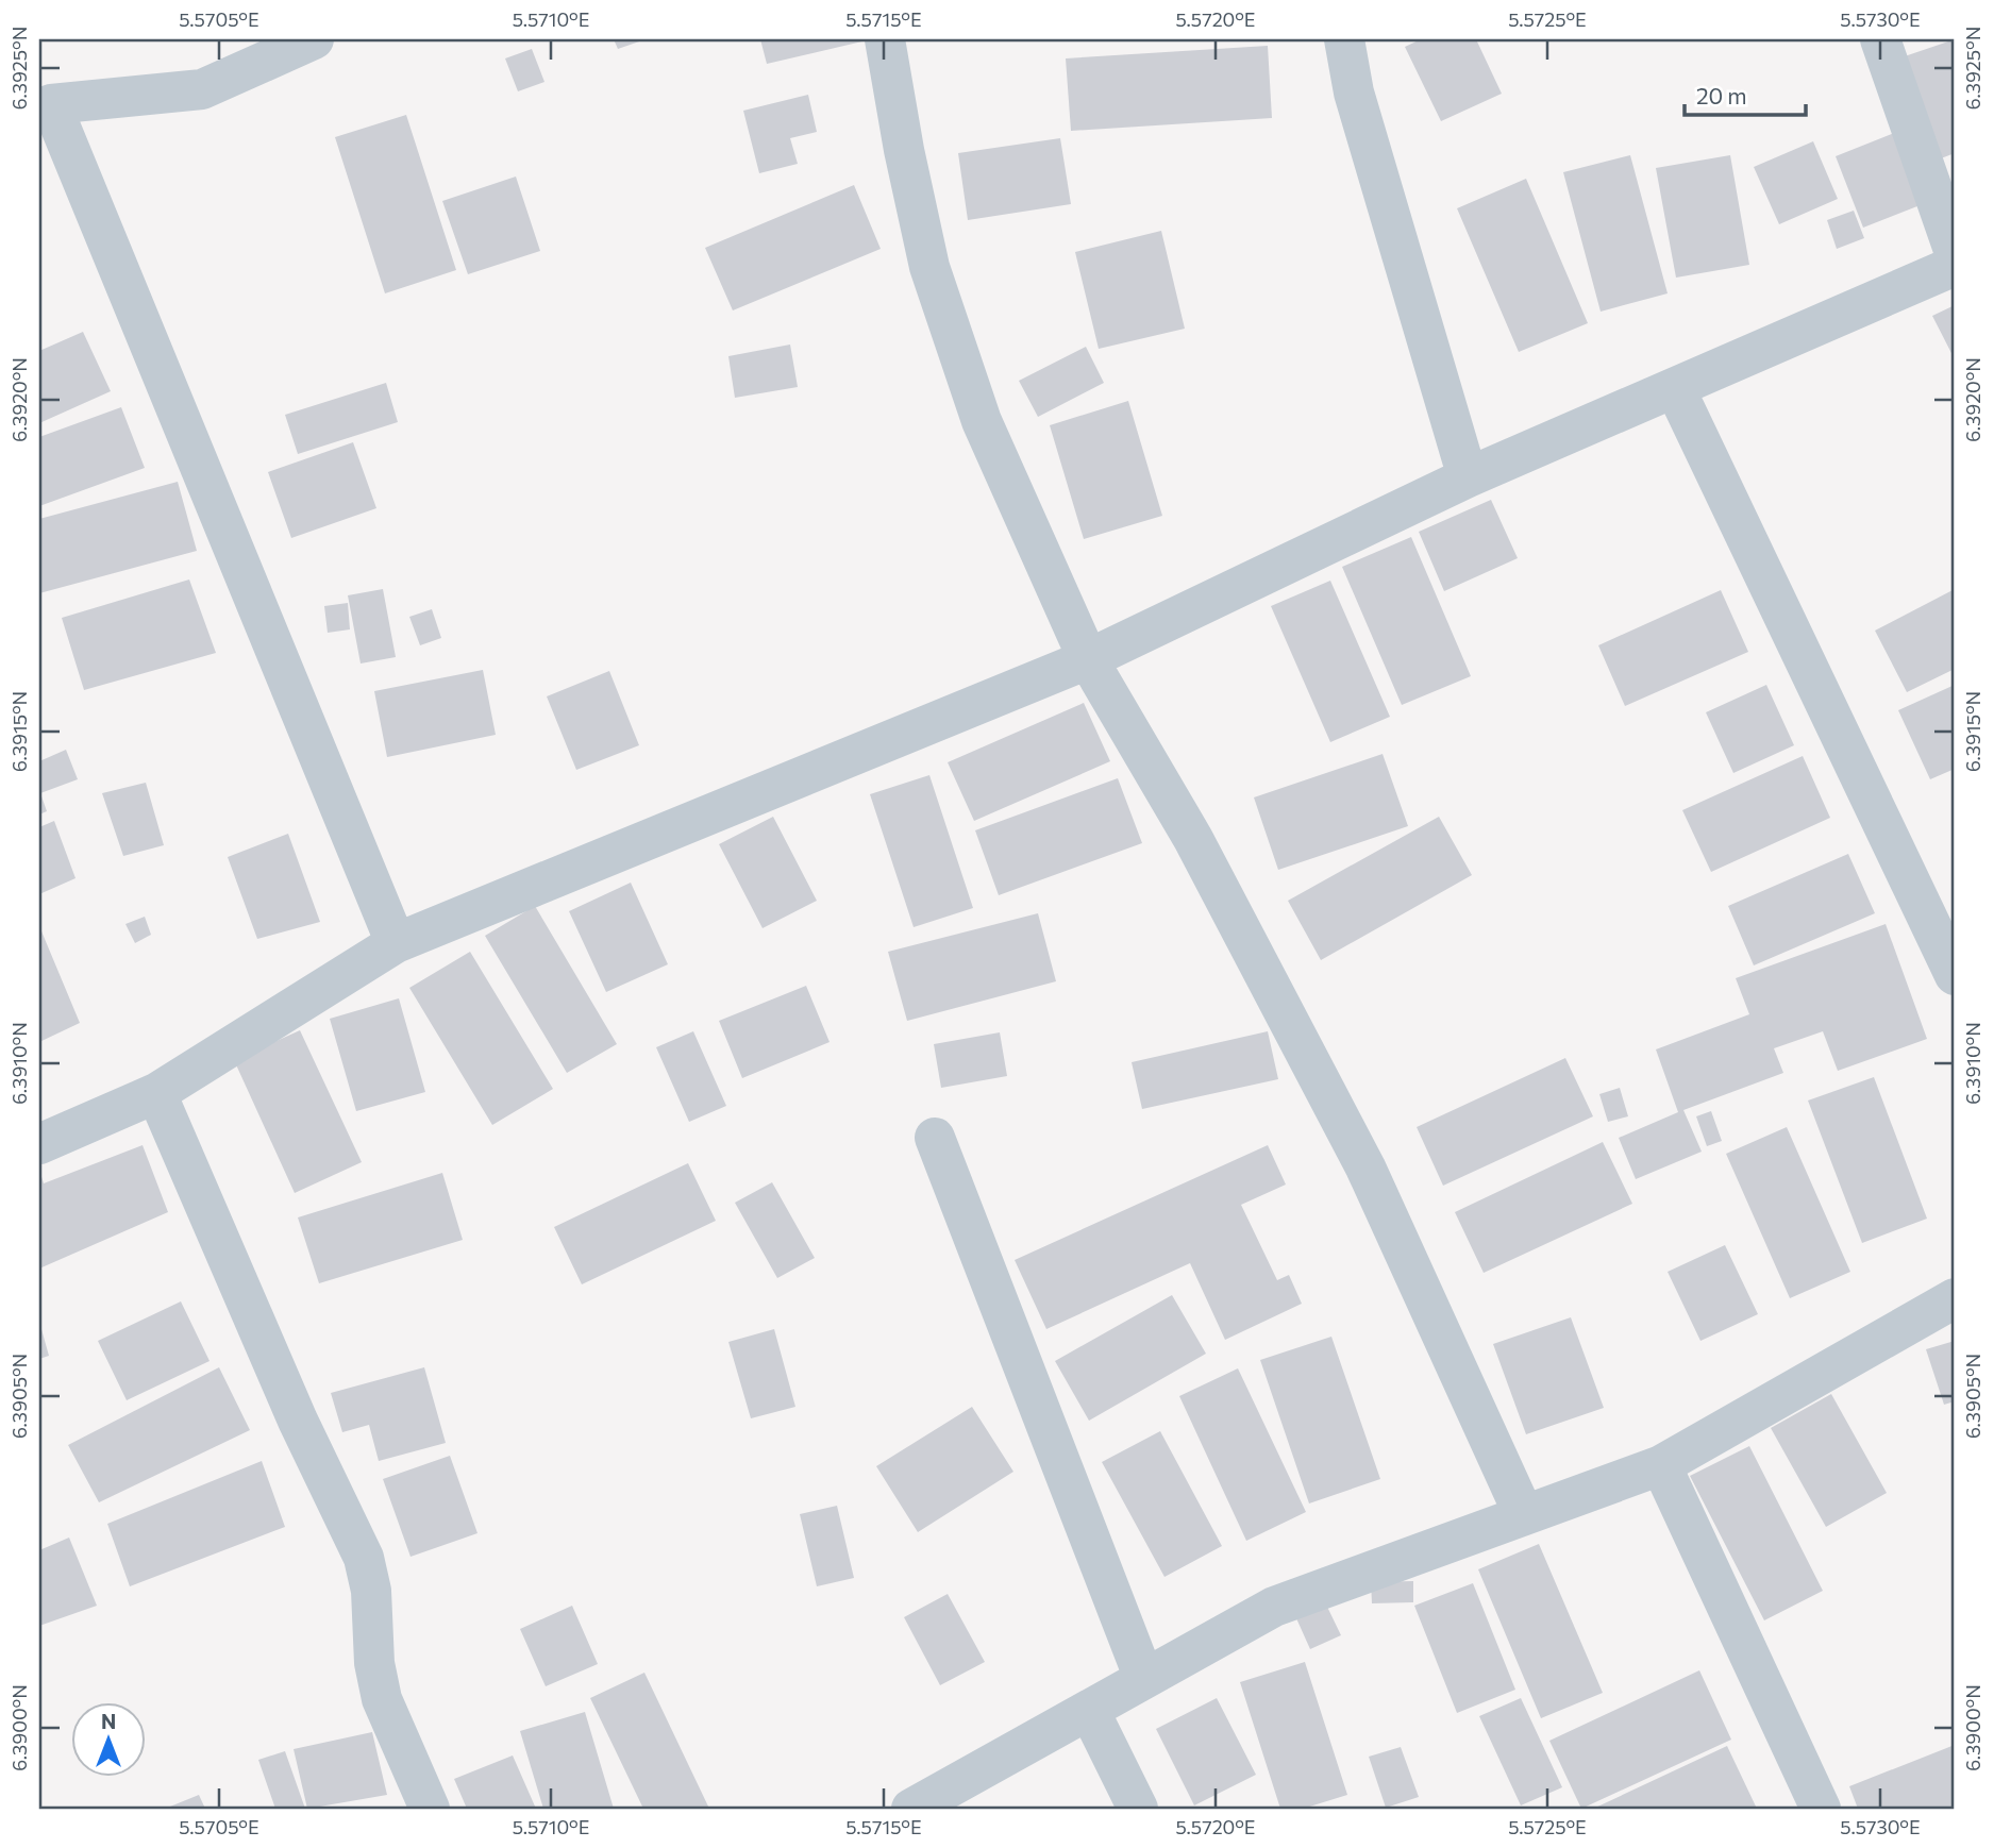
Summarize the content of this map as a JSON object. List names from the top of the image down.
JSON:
{
  "scale_bar": "20 m",
  "north": "top",
  "coordinates": [
    "5.5705°E",
    "5.5710°E",
    "5.5715°E",
    "5.5720°E",
    "5.5725°E",
    "5.5730°E",
    "6.3925°N",
    "6.3920°N",
    "6.3915°N",
    "6.3910°N",
    "6.3905°N",
    "6.3900°N"
  ]
}
